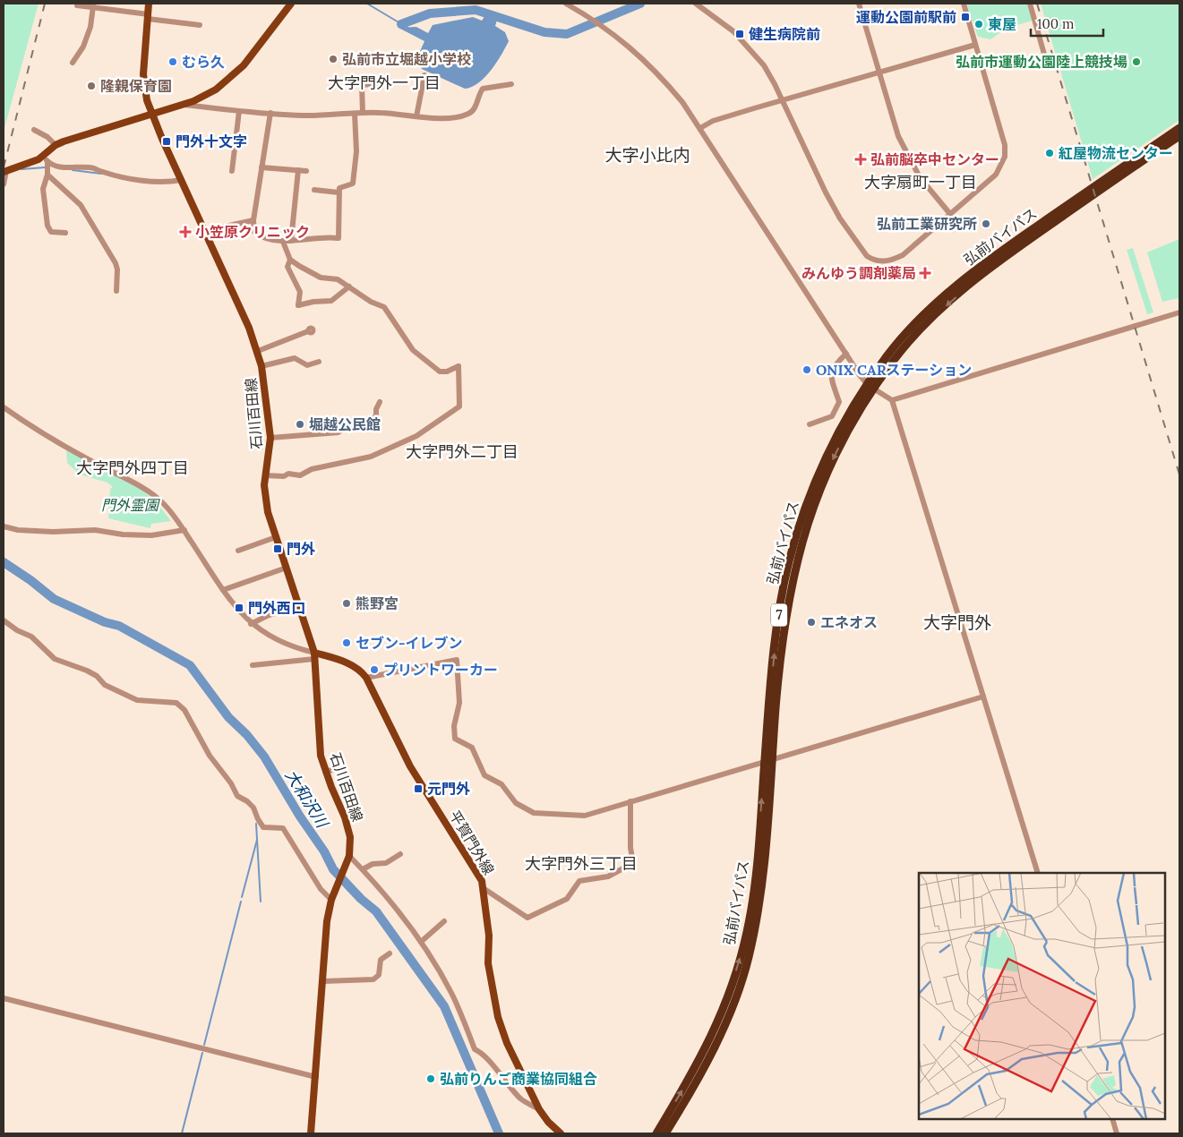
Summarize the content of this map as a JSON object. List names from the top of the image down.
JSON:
{
  "streets": {
    "highway": ["弘前バイパス", "7"],
    "main road": ["石川百田線", "平賀門外線"]
  },
  "crossings": [
    ["石川百田線", "平賀門外線"]
  ],
  "districts": [
    "大字門外一丁目",
    "大字小比内",
    "大字扇町一丁目",
    "大字門外二丁目",
    "大字門外四丁目",
    "大字門外",
    "大字門外三丁目"
  ],
  "water": ["大和沢川"],
  "parks": ["門外霊園"],
  "places": {
    "transit": [
      "運動公園前駅前",
      "健生病院前",
      "門外十文字",
      "門外",
      "門外西口",
      "元門外"
    ],
    "other": [
      "東屋",
      "弘前市立堀越小学校",
      "むら久",
      "弘前市運動公園陸上競技場",
      "隆親保育園",
      "紅屋物流センター",
      "弘前工業研究所",
      "ONIX CARステーション",
      "堀越公民館",
      "熊野宮",
      "エネオス",
      "セブン-イレブン",
      "プリントワーカー",
      "弘前りんご商業協同組合"
    ],
    "health": ["弘前脳卒中センター", "小笠原クリニック", "みんゆう調剤薬局"]
  },
  "scale_bar": "100 m"
}
